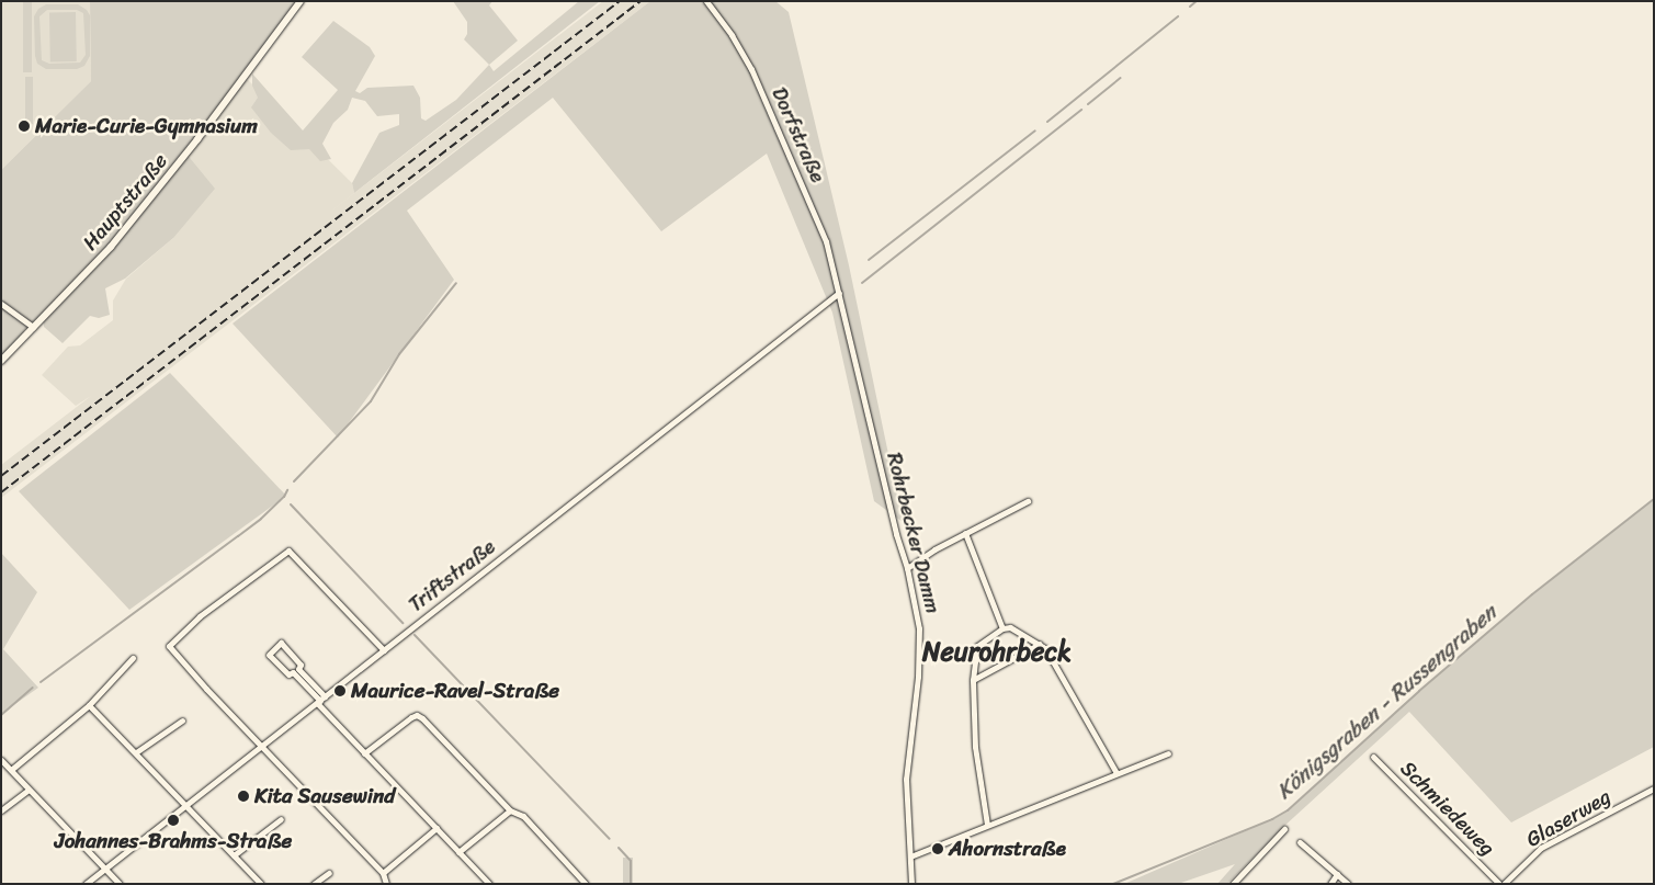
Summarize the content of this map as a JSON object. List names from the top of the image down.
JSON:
{
  "streets": {
    "street": [
      "Dorfstraße",
      "Hauptstraße",
      "Rohrbecker Damm",
      "Triftstraße",
      "Schmiedeweg",
      "Glaserweg"
    ]
  },
  "crossings": [
    ["Dorfstraße", "Rohrbecker Damm"],
    ["Dorfstraße", "Triftstraße"],
    ["Rohrbecker Damm", "Triftstraße"]
  ],
  "districts": ["Neurohrbeck"],
  "water": ["Königsgraben - Russengraben"],
  "places": [
    "Marie-Curie-Gymnasium",
    "Maurice-Ravel-Straße",
    "Kita Sausewind",
    "Johannes-Brahms-Straße",
    "Ahornstraße"
  ]
}
